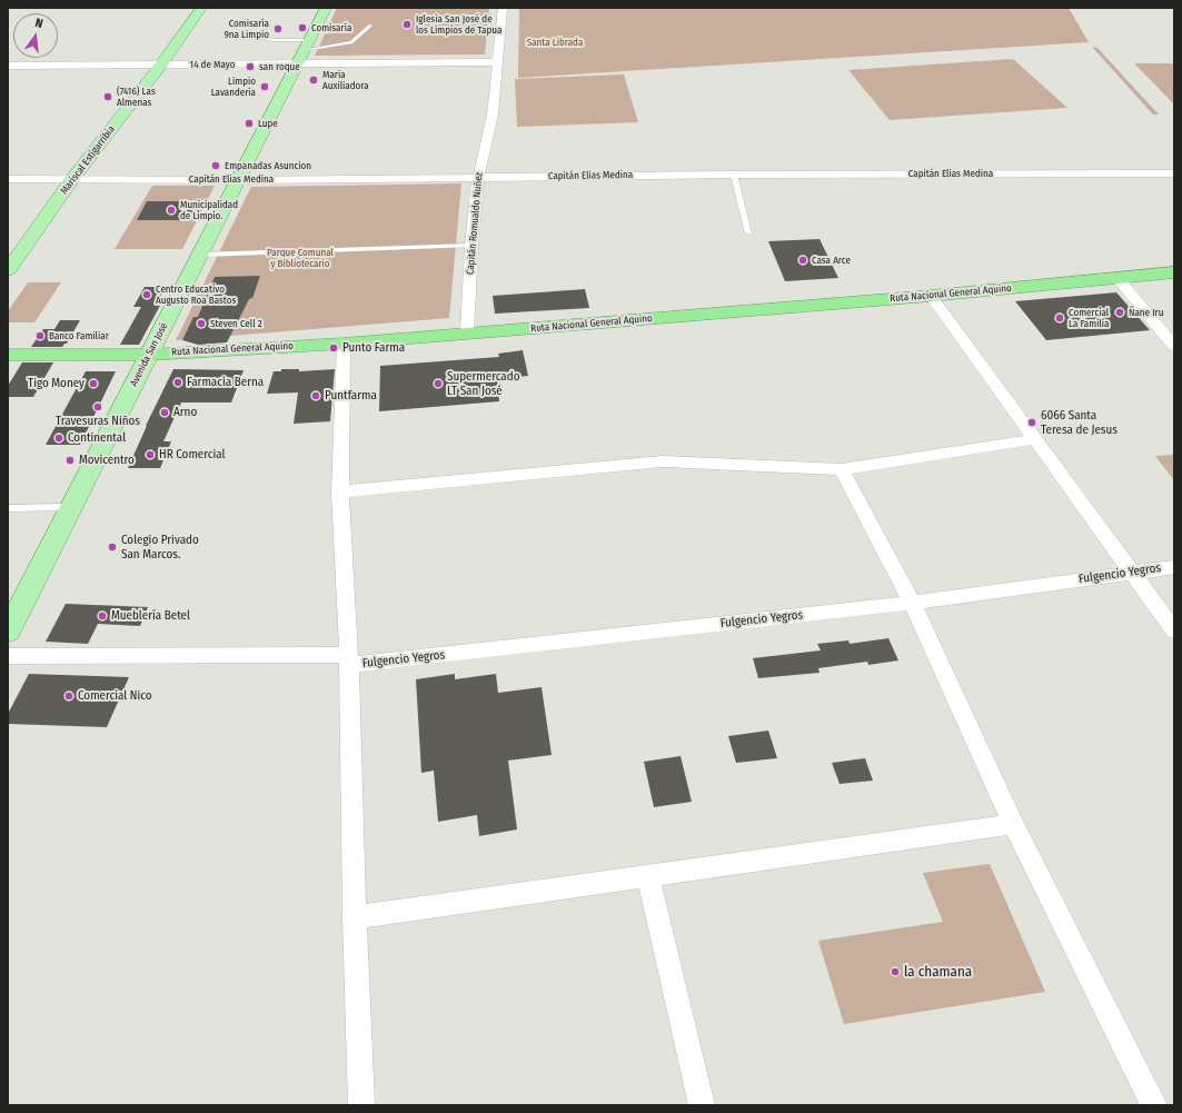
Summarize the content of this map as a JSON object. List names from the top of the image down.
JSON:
{
  "streets": {
    "highway": ["Ruta Nacional General Aquino"],
    "main road": ["Mariscal Estigarribia", "Avenida San José"],
    "street": [
      "14 de Mayo",
      "Capitán Elias Medina",
      "Capitán Romualdo Nuñez",
      "Fulgencio Yegros"
    ]
  },
  "crossings": [
    ["14 de Mayo", "Mariscal Estigarribia"],
    ["14 de Mayo", "Capitán Romualdo Nuñez"],
    ["14 de Mayo", "Avenida San José"],
    ["Mariscal Estigarribia", "Capitán Elias Medina"],
    ["Capitán Elias Medina", "Capitán Romualdo Nuñez"],
    ["Capitán Elias Medina", "Avenida San José"],
    ["Capitán Romualdo Nuñez", "Ruta Nacional General Aquino"],
    ["Ruta Nacional General Aquino", "Avenida San José"]
  ],
  "parks": ["Santa Librada", "Parque Comunal y Bibliotecario"],
  "places": [
    "Iglesia San José de los Limpios de Tapua",
    "Comisaría",
    "Comisaría 9na Limpio",
    "san roque",
    "Maria Auxiliadora",
    "Limpio Lavandería",
    "(7416) Las Almenas",
    "Lupe",
    "Empanadas Asuncion",
    "Municipalidad de Limpio.",
    "Casa Arce",
    "Centro Educativo Augusto Roa Bastos",
    "Ñane Iru",
    "Comercial La Familia",
    "Steven Cell 2",
    "Banco Familiar",
    "Punto Farma",
    "Farmacia Berna",
    "Tigo Money",
    "Supermercado LT San José",
    "Puntfarma",
    "Travesuras Niños",
    "Arno",
    "6066 Santa Teresa de Jesus",
    "Continental",
    "HR Comercial",
    "Movicentro",
    "Colegio Privado San Marcos.",
    "Mueblería Betel",
    "Comercial Nico",
    "la chamana"
  ],
  "north": "top"
}
